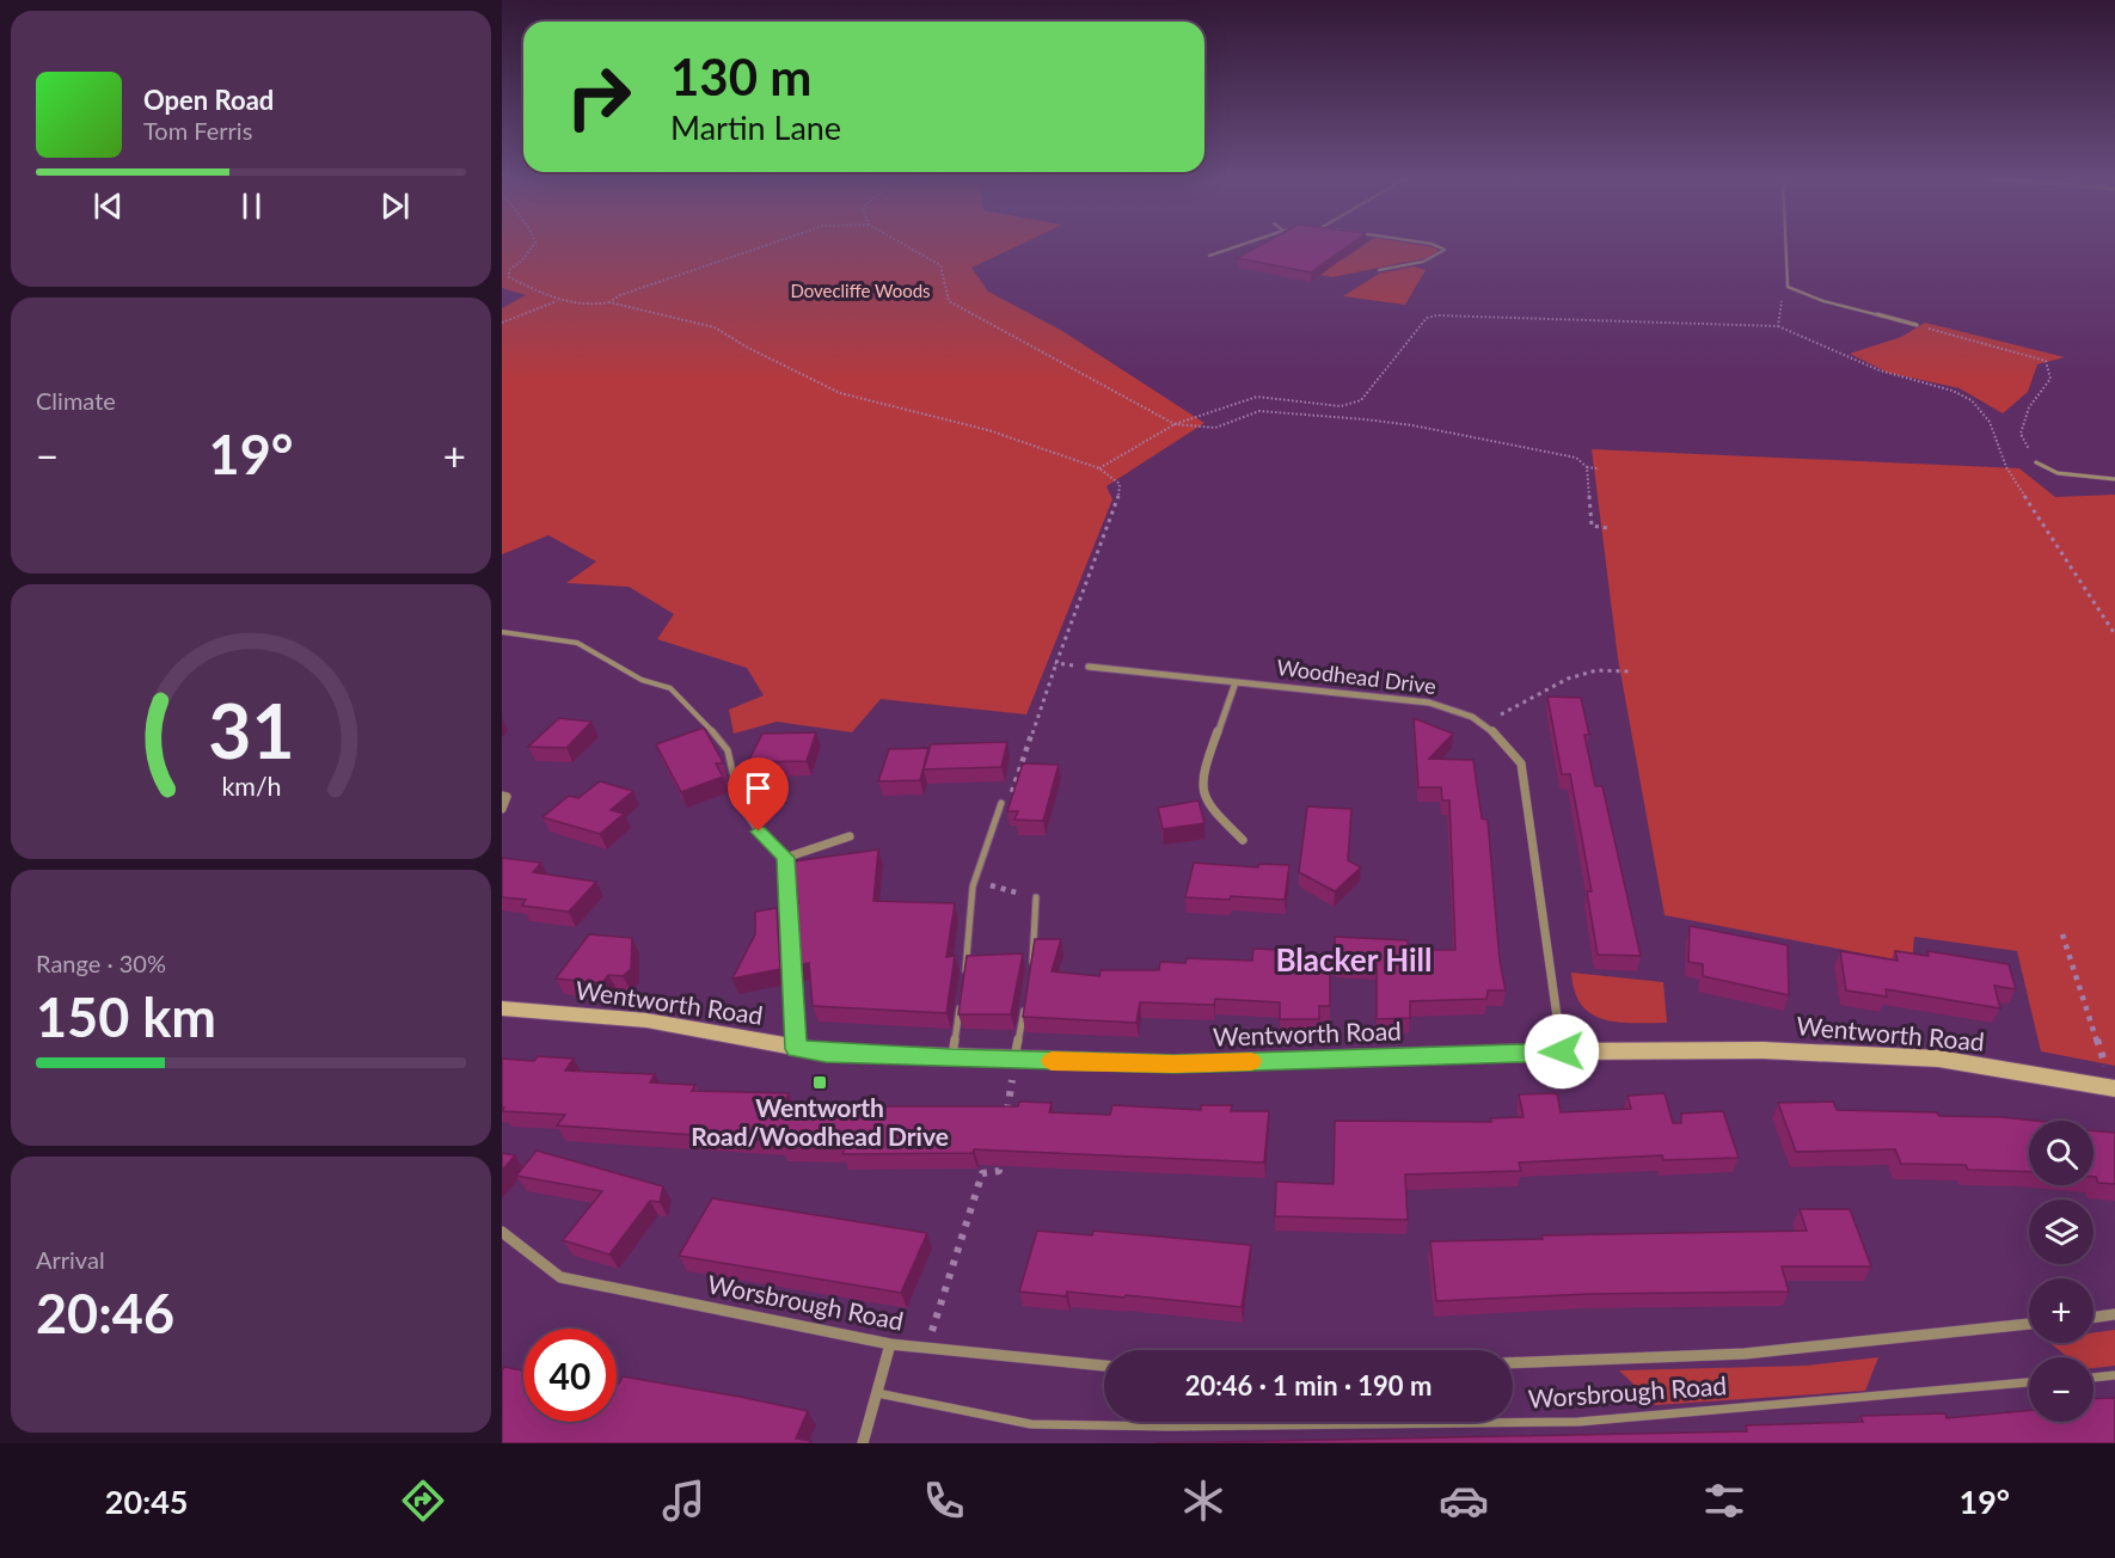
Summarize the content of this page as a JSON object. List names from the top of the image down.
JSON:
{
  "streets": {
    "street": ["Woodhead Drive", "Wentworth Road", "Worsbrough Road"]
  },
  "crossings": [
    ["Woodhead Drive", "Wentworth Road"]
  ],
  "districts": ["Blacker Hill"],
  "parks": ["Dovecliffe Woods"],
  "places": {
    "transit": ["Wentworth Road/Woodhead Drive"]
  },
  "page": {
    "turn": ["130 m", "Martin Lane"],
    "song": ["Open Road", "Tom Ferris"],
    "tile": [
      "Climate",
      ["Range · 30%", "150 km"],
      ["Arrival", "20:46"]
    ],
    "heat": ["−", "19°", "+"],
    "map_buttons": ["+", "−"],
    "limit": "40",
    "trip": "20:46 · 1 min · 190 m",
    "tabs": ["20:45", "19°"],
    "gauge": ["31", "km/h"]
  }
}
